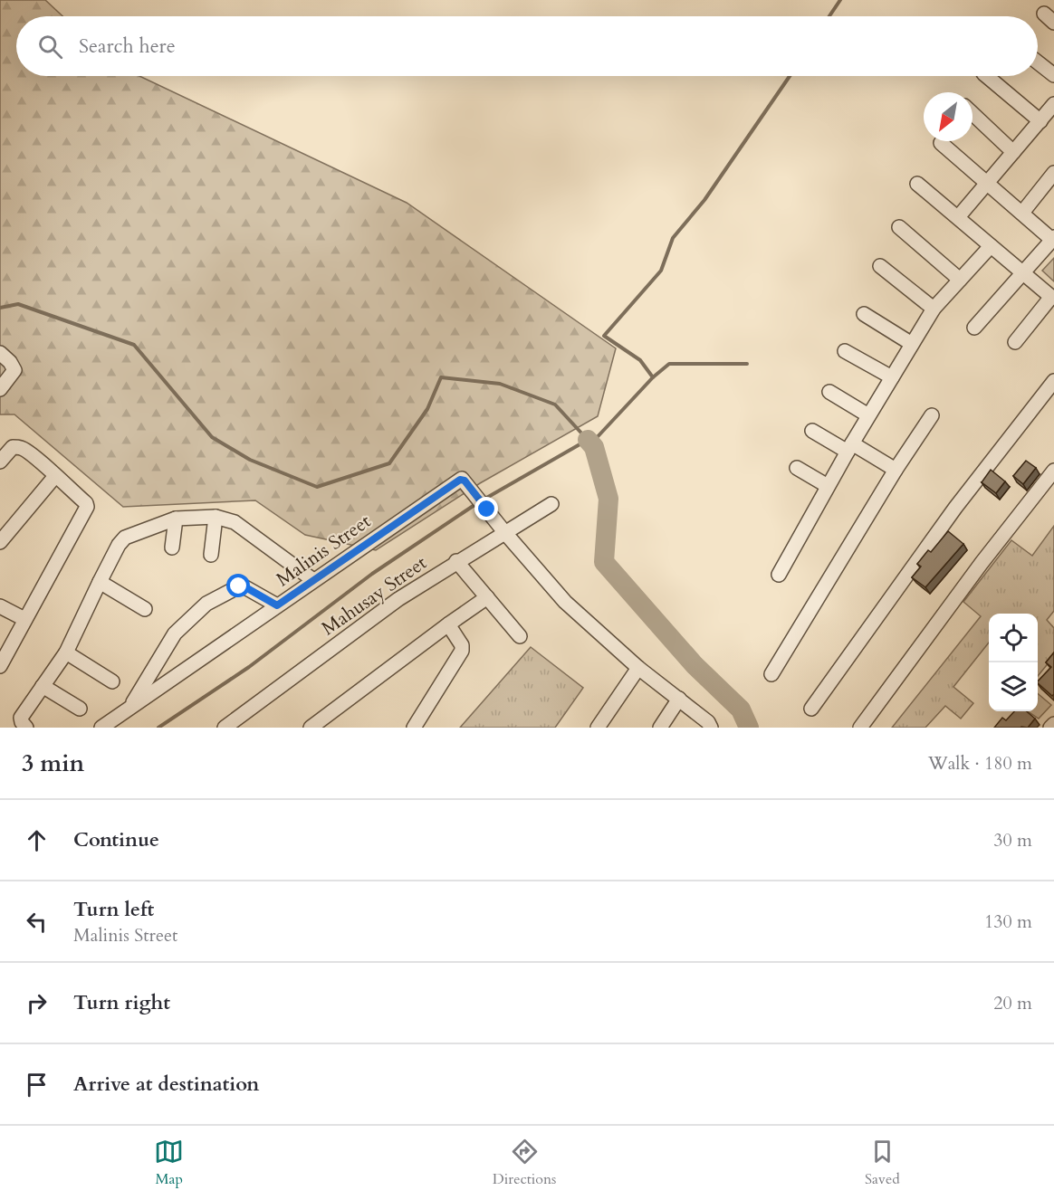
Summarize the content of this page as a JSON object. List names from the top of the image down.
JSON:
{
  "streets": {
    "street": ["Malinis Street", "Mahusay Street"]
  },
  "crossings": [
    ["Malinis Street", "Mahusay Street"]
  ],
  "north": "bottom left",
  "page": {
    "search": "Search here",
    "heading": ["3 min", "Walk · 180 m"],
    "list": [
      ["Continue", "30 m"],
      ["Turn left", "Malinis Street", "130 m"],
      ["Turn right", "20 m"],
      "Arrive at destination"
    ],
    "nav": ["Map", "Directions", "Saved"]
  }
}
